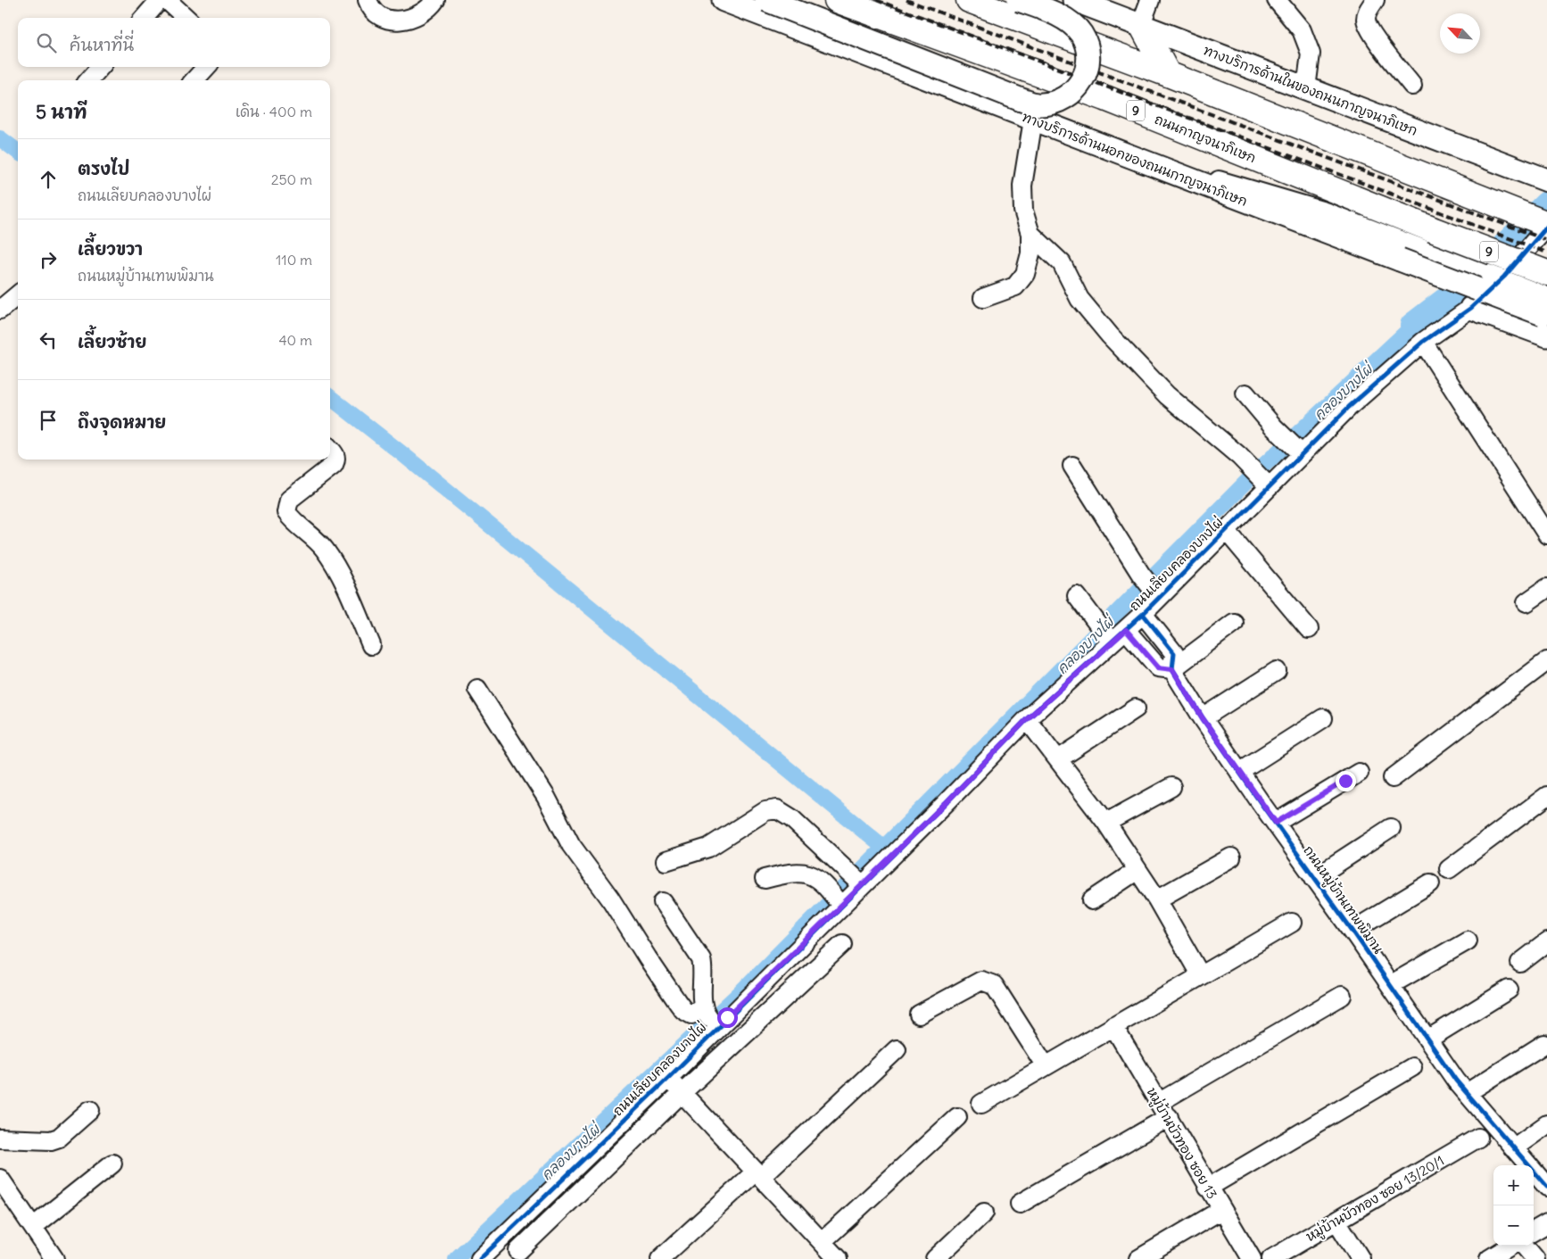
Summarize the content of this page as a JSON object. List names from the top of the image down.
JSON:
{
  "streets": {
    "highway": ["9", "ถนนกาญจนาภิเษก"],
    "main road": ["ทางบริการด้านในของถนนกาญจนาภิเษก", "ทางบริการด้านนอกของถนนกาญจนาภิเษก"],
    "street": [
      "ถนนเลียบคลองบางไผ่",
      "ถนนหมู่บ้านเทพพิมาน",
      "หมู่บ้านบัวทอง ซอย 13",
      "หมู่บ้านบัวทอง ซอย 13/20/1"
    ]
  },
  "crossings": [
    ["ถนนเลียบคลองบางไผ่", "ถนนหมู่บ้านเทพพิมาน"]
  ],
  "water": ["คลองบางไผ่"],
  "north": "top left",
  "page": {
    "search": "ค้นหาที่นี่",
    "heading": ["5 นาที", "เดิน · 400 m"],
    "list": [
      ["ตรงไป", "ถนนเลียบคลองบางไผ่", "250 m"],
      ["เลี้ยวขวา", "ถนนหมู่บ้านเทพพิมาน", "110 m"],
      ["เลี้ยวซ้าย", "40 m"],
      "ถึงจุดหมาย"
    ],
    "map_buttons": ["+", "−"]
  }
}
